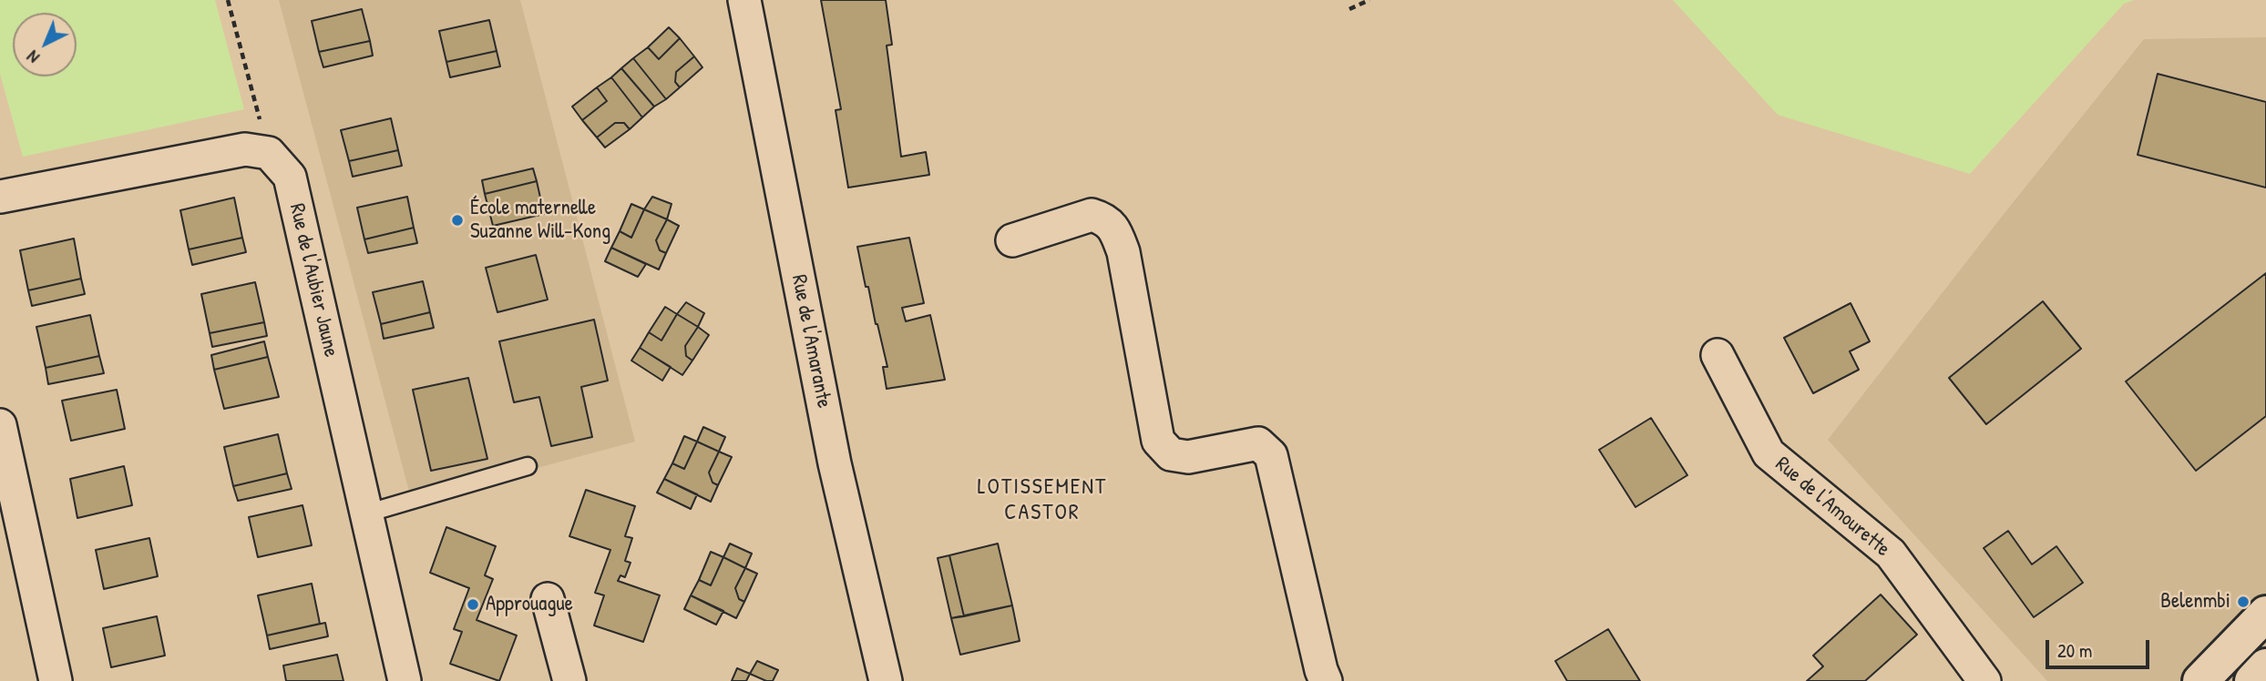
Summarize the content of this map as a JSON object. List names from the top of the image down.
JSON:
{
  "streets": {
    "street": ["Rue de l'Aubier Jaune", "Rue de l'Amarante", "Rue de l'Amourette"]
  },
  "districts": ["LOTISSEMENT CASTOR"],
  "places": ["École maternelle Suzanne Will-Kong", "Belenmbi", "Approuague"],
  "scale_bar": "20 m",
  "north": "bottom left"
}
